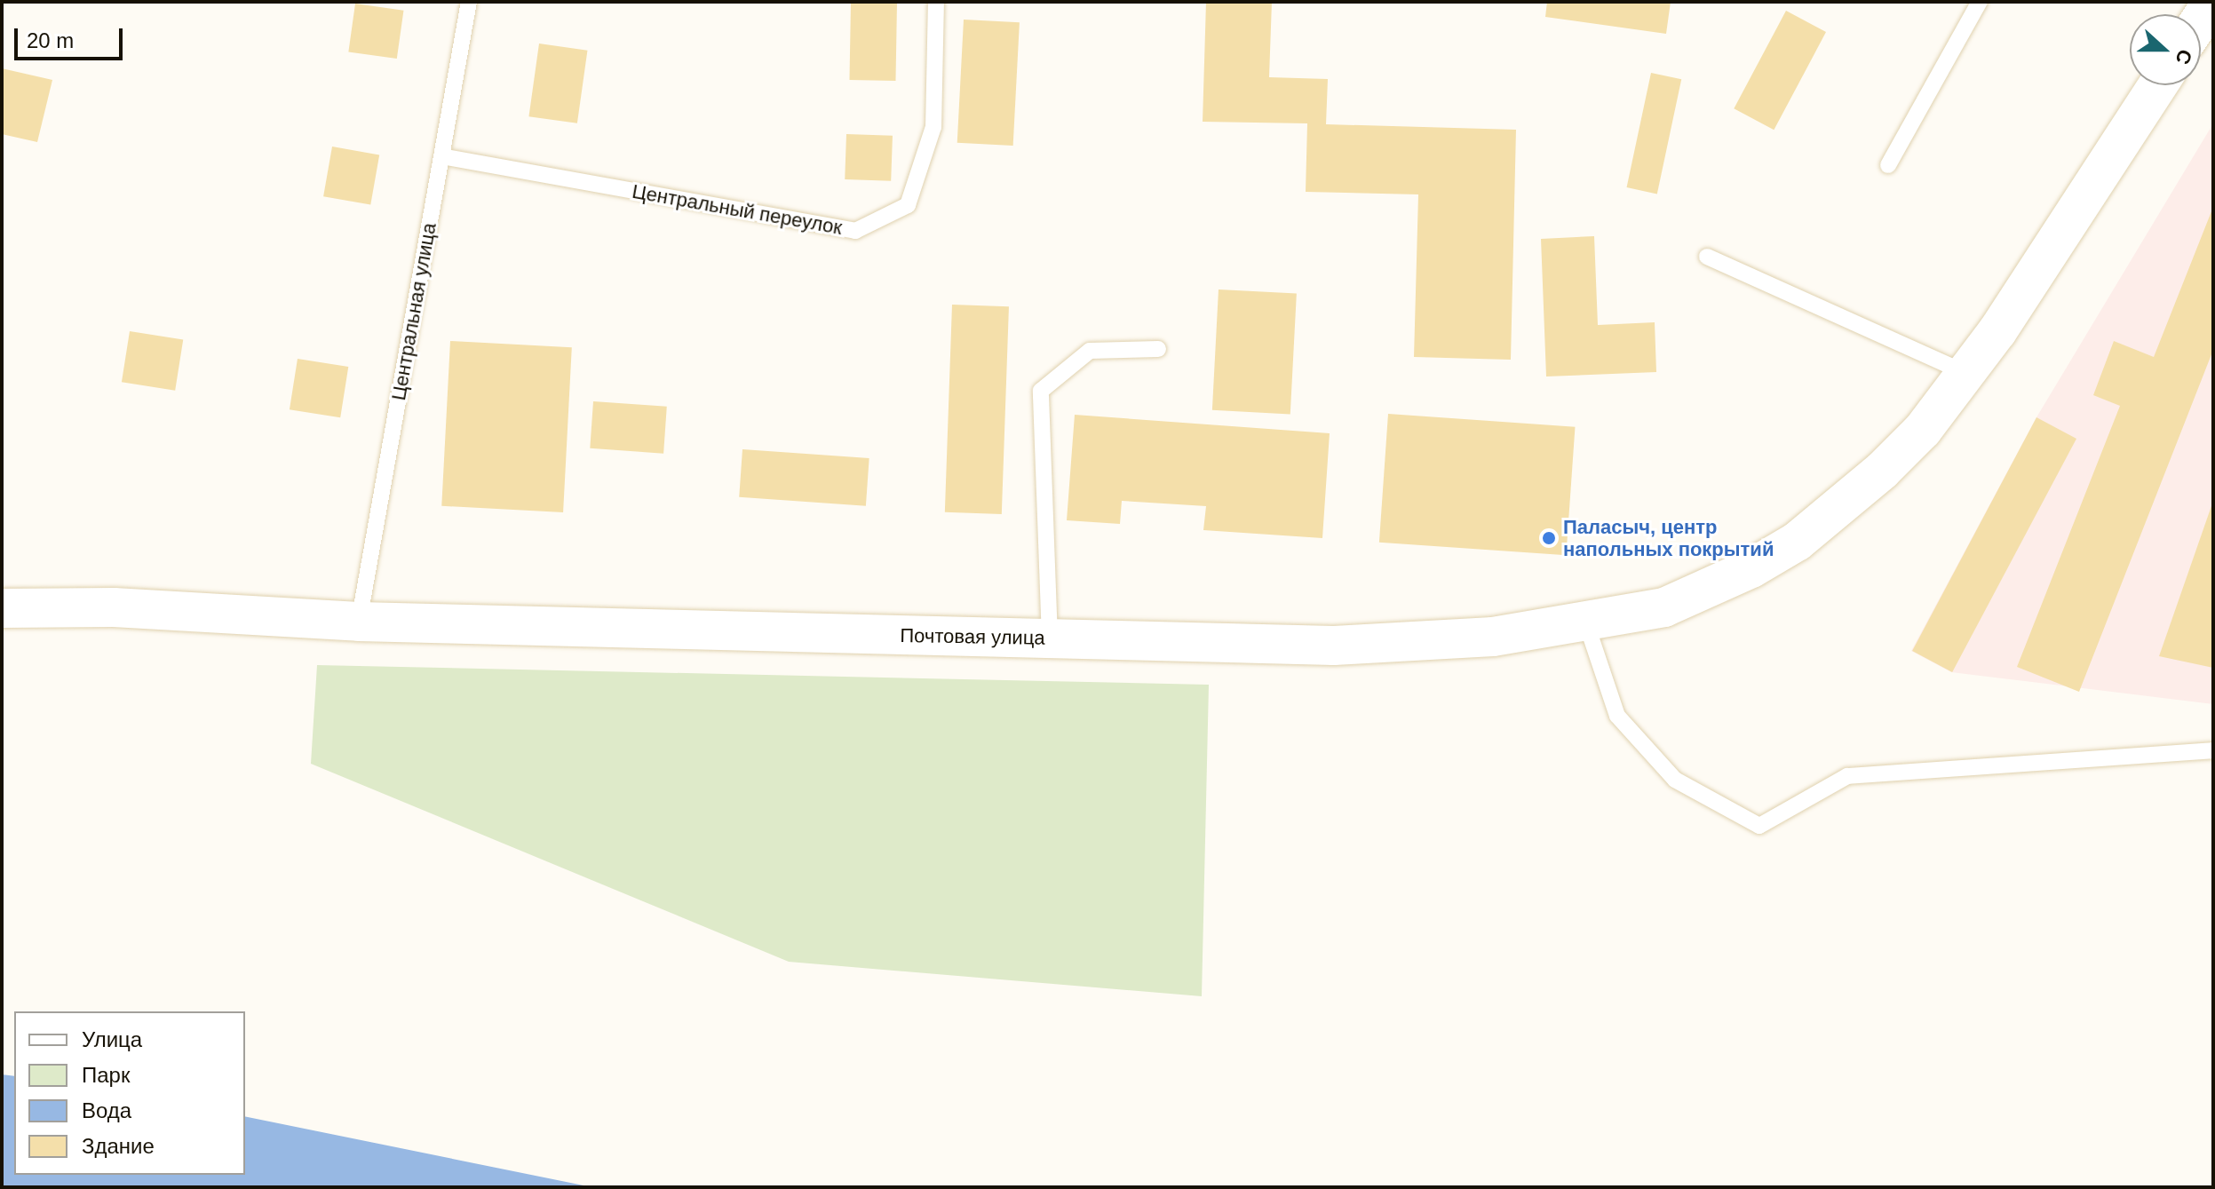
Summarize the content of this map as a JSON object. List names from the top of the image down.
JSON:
{
  "streets": {
    "main road": ["Почтовая улица"],
    "lane": ["Центральный переулок", "Центральная улица"]
  },
  "crossings": [
    ["Центральный переулок", "Центральная улица"],
    ["Центральная улица", "Почтовая улица"]
  ],
  "places": ["Паласыч, центр напольных покрытий"],
  "legend": [
    "Улица",
    "Парк",
    "Вода",
    "Здание"
  ],
  "scale_bar": "20 m",
  "north": "right"
}
